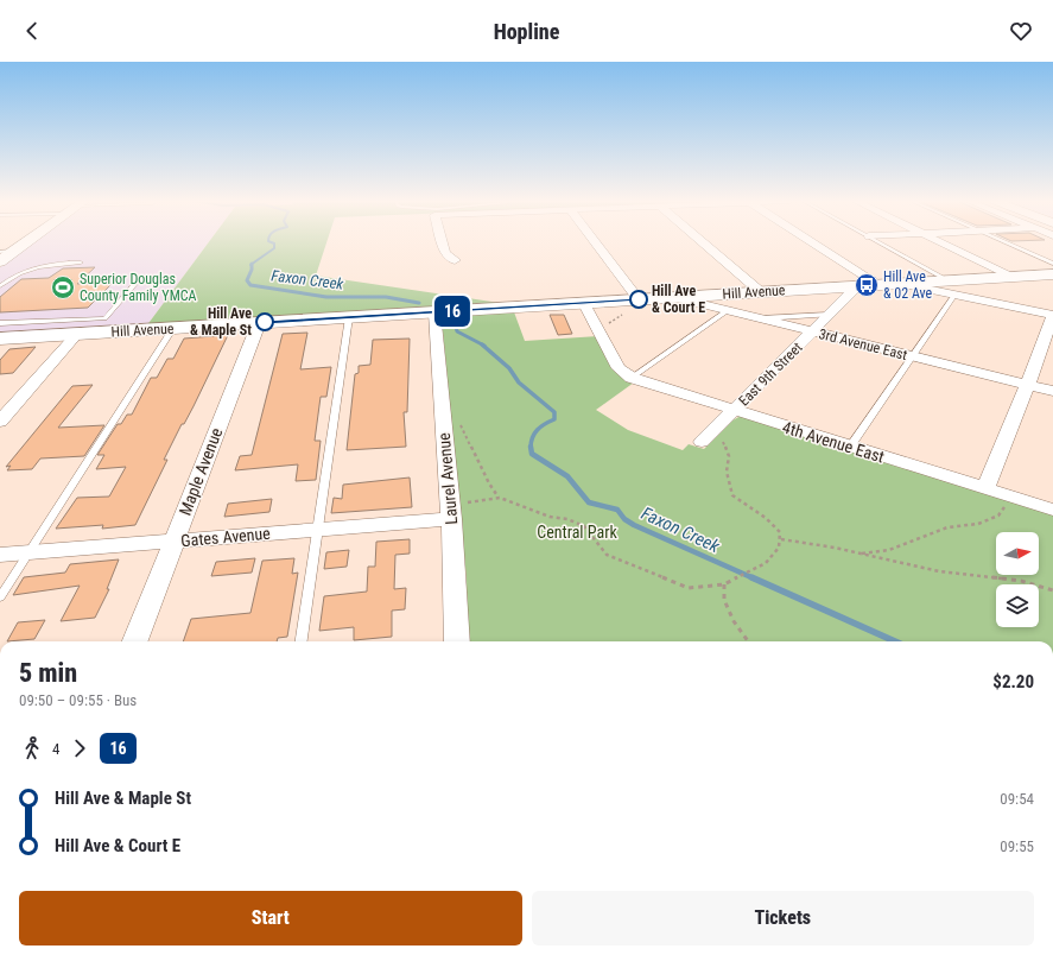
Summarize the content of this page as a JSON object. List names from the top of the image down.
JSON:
{
  "streets": {
    "main road": ["Hill Avenue"],
    "street": [
      "3rd Avenue East",
      "East 9th Street",
      "4th Avenue East",
      "Maple Avenue",
      "Laurel Avenue",
      "Gates Avenue"
    ]
  },
  "crossings": [
    ["Hill Avenue", "3rd Avenue East"],
    ["Hill Avenue", "East 9th Street"],
    ["Hill Avenue", "Maple Avenue"],
    ["Hill Avenue", "Laurel Avenue"],
    ["3rd Avenue East", "East 9th Street"],
    ["East 9th Street", "4th Avenue East"],
    ["Maple Avenue", "Gates Avenue"],
    ["Laurel Avenue", "Gates Avenue"]
  ],
  "water": ["Faxon Creek"],
  "parks": ["Central Park"],
  "places": {
    "bus stop": ["Hill Ave & 02 Ave"],
    "sports": ["Superior Douglas County Family YMCA"],
    "other": ["Hill Ave & Court E", "Hill Ave & Maple St"]
  },
  "lines": ["bus line 16"],
  "north": "right",
  "page": {
    "header": "Hopline",
    "on_map": "16",
    "heading": ["5 min", "09:50 – 09:55 · Bus", "$2.20"],
    "legs": ["4", "16"],
    "list": [
      {
        "name": "Hill Ave & Maple St",
        "value": "09:54"
      },
      {
        "name": "Hill Ave & Court E",
        "value": "09:55"
      }
    ],
    "buttons": ["Start", "Tickets"]
  }
}
